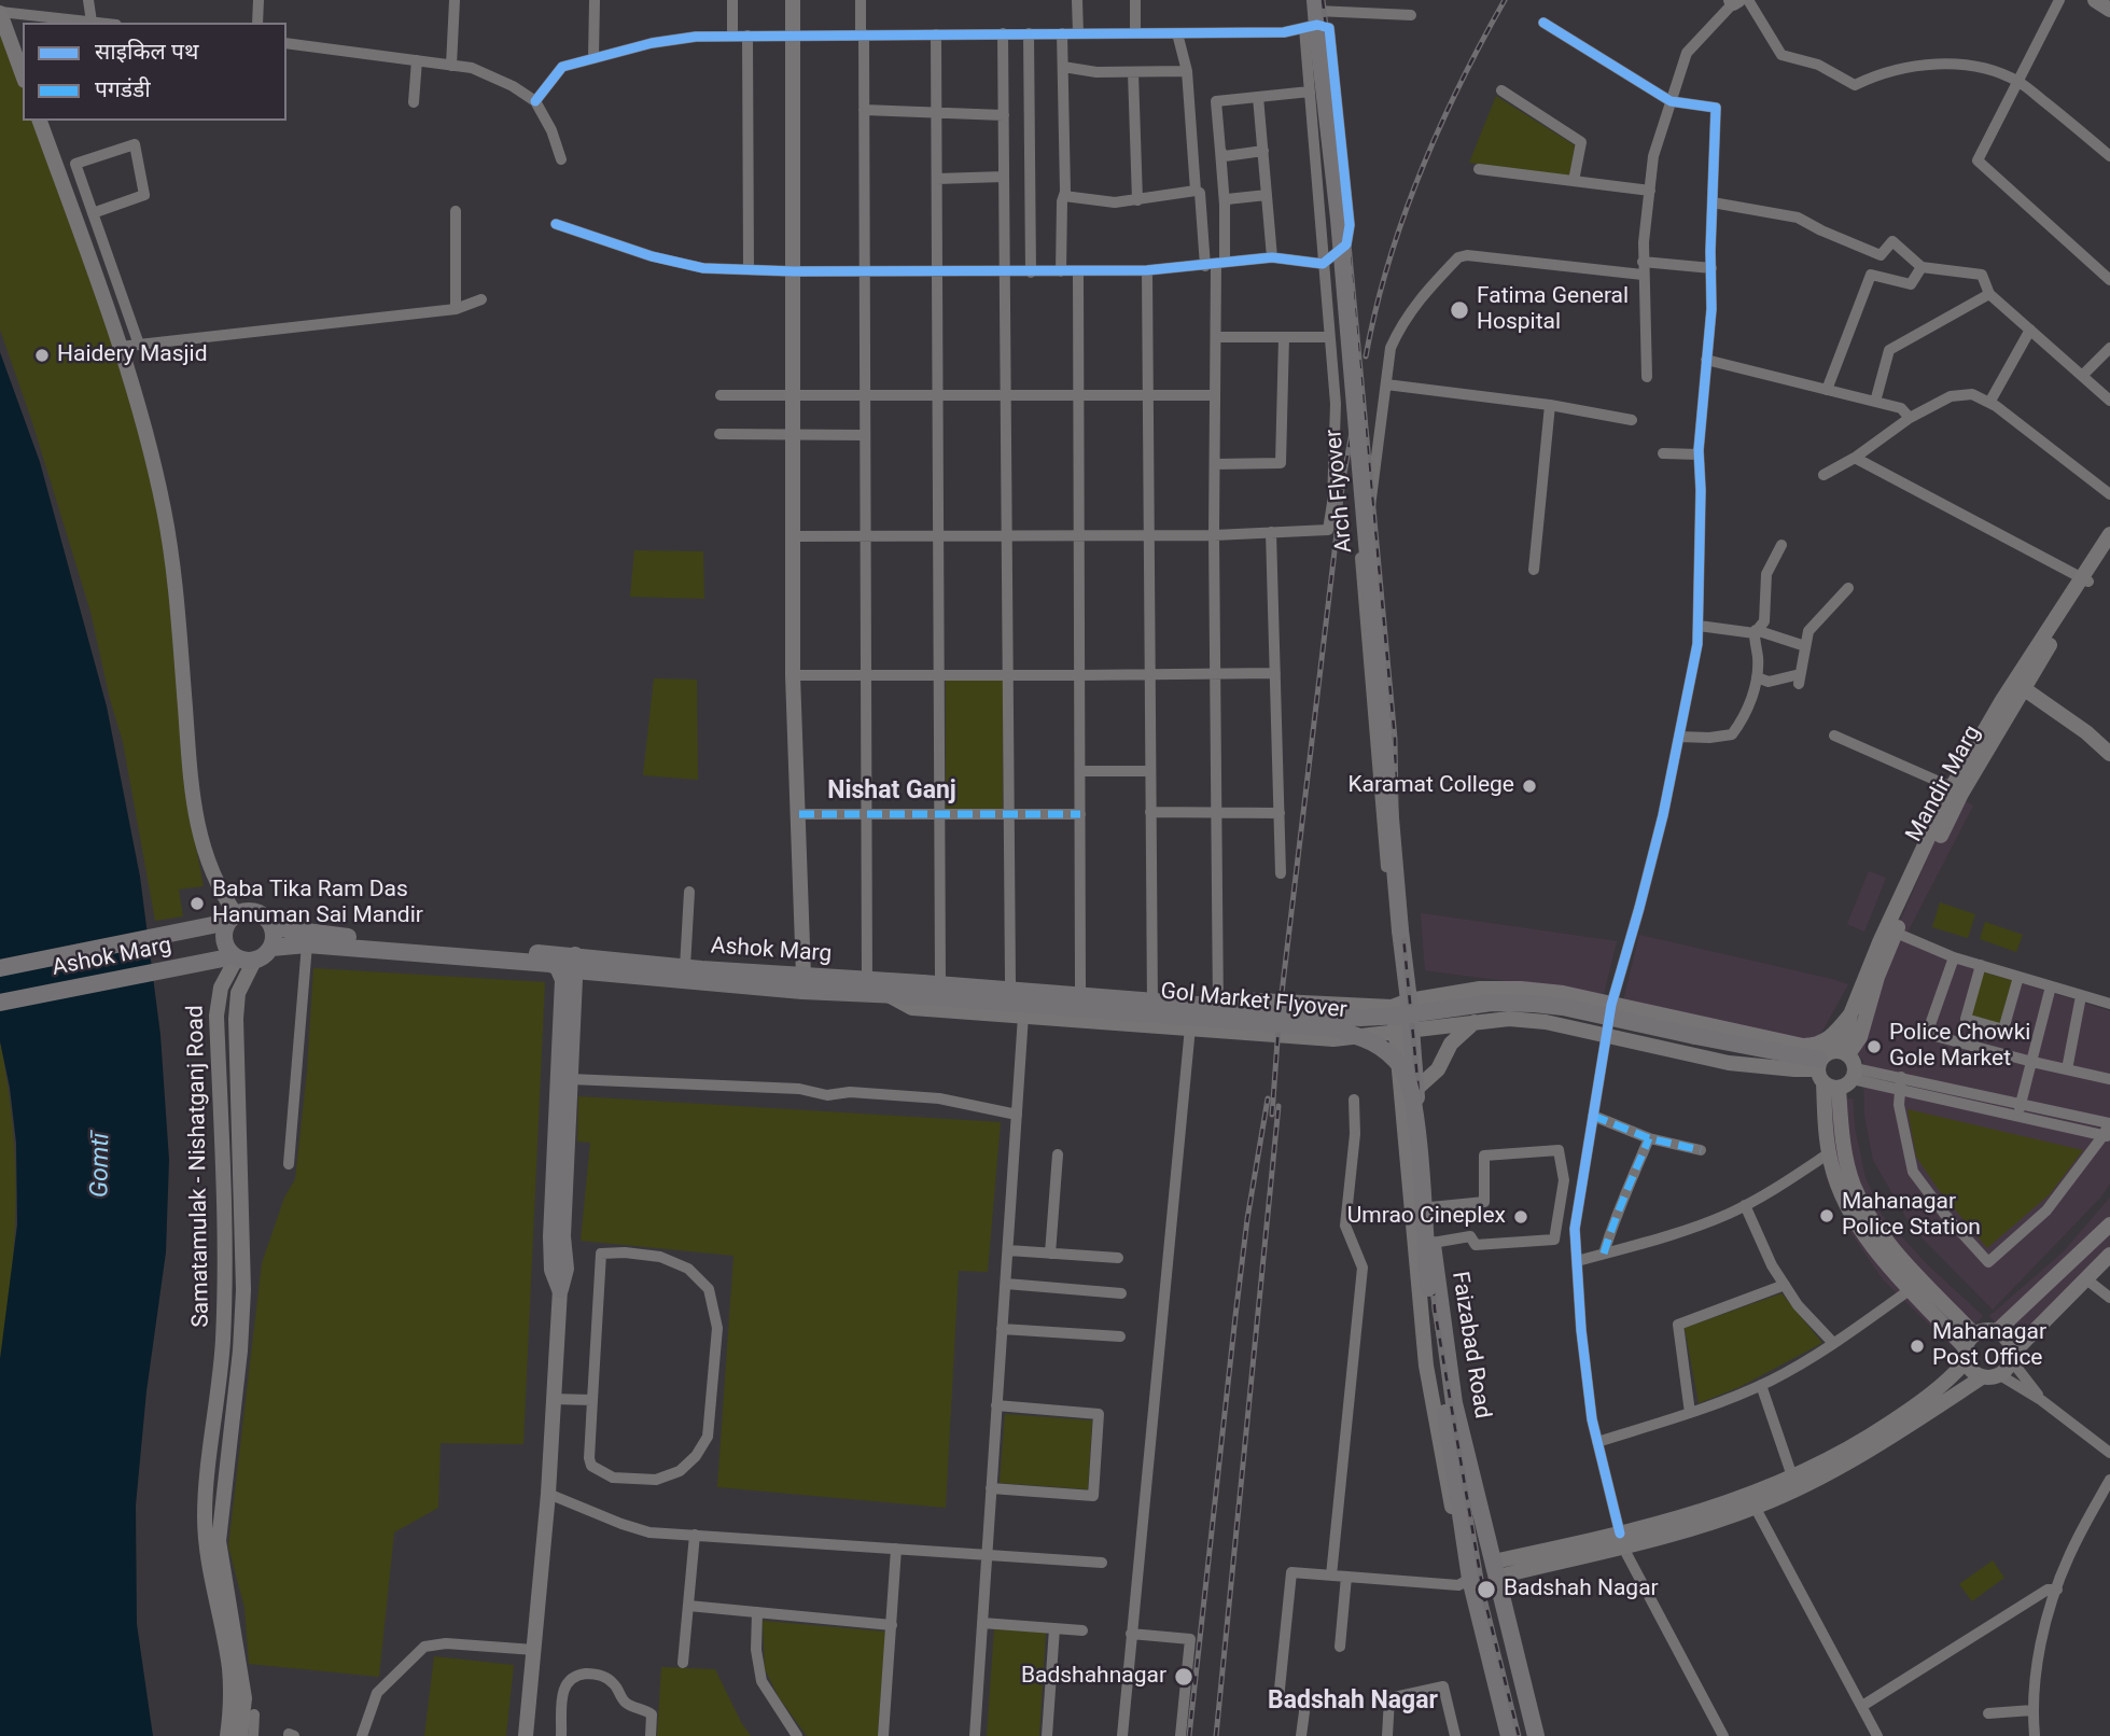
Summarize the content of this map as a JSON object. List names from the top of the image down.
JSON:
{
  "streets": {
    "main road": [
      "Arch Flyover",
      "Ashok Marg",
      "Gol Market Flyover",
      "Faizabad Road"
    ],
    "street": ["Mandir Marg", "Samatamulak - Nishatganj Road"]
  },
  "crossings": [
    ["Arch Flyover", "Faizabad Road"],
    ["Mandir Marg", "Ashok Marg"],
    ["Mandir Marg", "Gol Market Flyover"],
    ["Ashok Marg", "Gol Market Flyover"],
    ["Ashok Marg", "Samatamulak - Nishatganj Road"],
    ["Ashok Marg", "Faizabad Road"],
    ["Gol Market Flyover", "Faizabad Road"]
  ],
  "districts": ["Nishat Ganj", "Badshah Nagar"],
  "water": ["Gomtī"],
  "places": [
    "Fatima General Hospital",
    "Haidery Masjid",
    "Karamat College",
    "Baba Tika Ram Das Hanuman Sai Mandir",
    "Police Chowki Gole Market",
    "Mahanagar Police Station",
    "Umrao Cineplex",
    "Mahanagar Post Office",
    "Badshah Nagar",
    "Badshahnagar"
  ],
  "legend": ["साइकिल पथ", "पगडंडी"]
}
